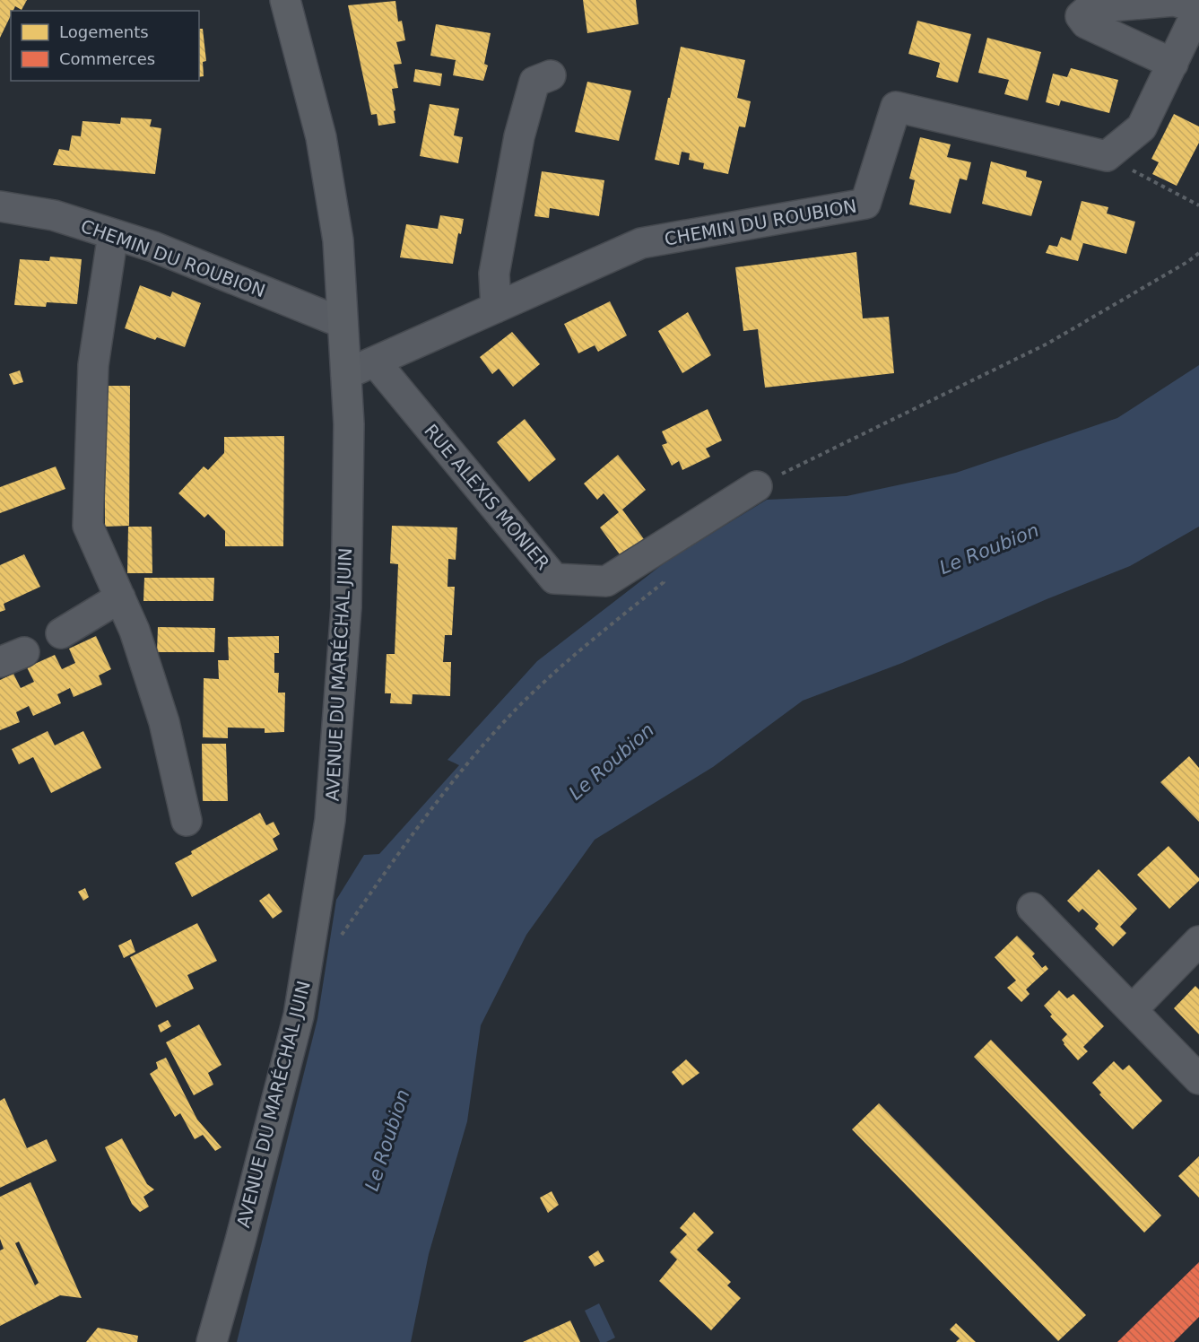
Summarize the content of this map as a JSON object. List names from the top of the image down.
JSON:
{
  "streets": {
    "main road": ["AVENUE DU MARÉCHAL JUIN"],
    "street": ["CHEMIN DU ROUBION", "RUE ALEXIS MONIER"]
  },
  "crossings": [
    ["CHEMIN DU ROUBION", "RUE ALEXIS MONIER"],
    ["CHEMIN DU ROUBION", "AVENUE DU MARÉCHAL JUIN"]
  ],
  "water": ["Le Roubion"],
  "legend": ["Logements", "Commerces"]
}
